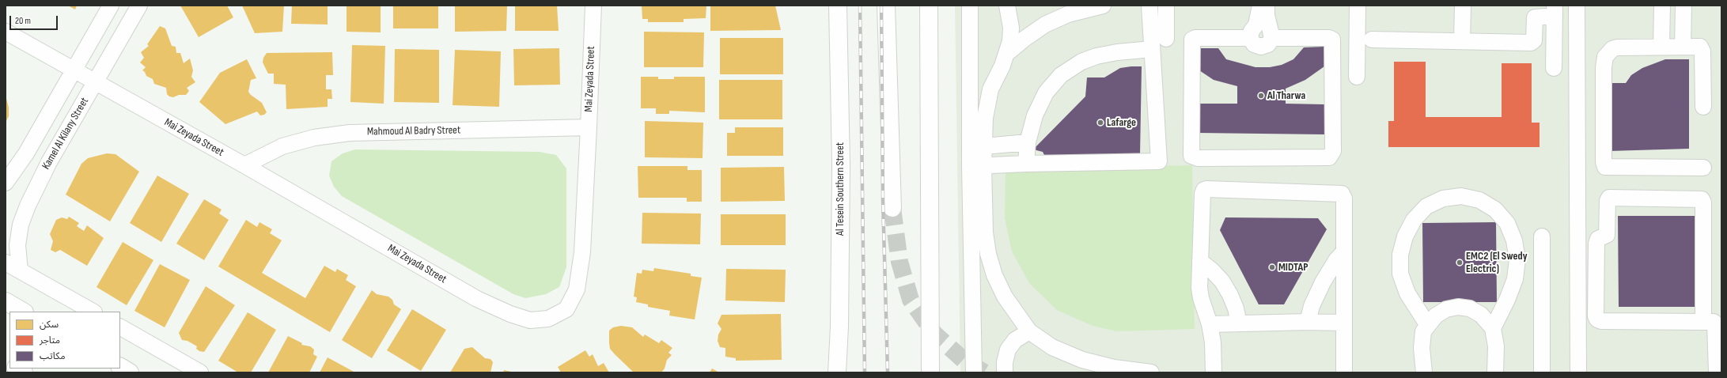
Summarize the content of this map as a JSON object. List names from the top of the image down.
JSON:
{
  "streets": {
    "main road": ["Al Tesein Southern Street"],
    "street": ["Mai Zeyada Street", "Mahmoud Al Badry Street", "Kamel Al Kilany Street"]
  },
  "crossings": [
    ["Mai Zeyada Street", "Mahmoud Al Badry Street"],
    ["Mai Zeyada Street", "Kamel Al Kilany Street"]
  ],
  "places": [
    "Al Tharwa",
    "Lafarge",
    "EMC2 (El Swedy Electric)",
    "MIDTAP"
  ],
  "legend": ["سكن", "متاجر", "مكاتب"],
  "scale_bar": "20 m"
}
